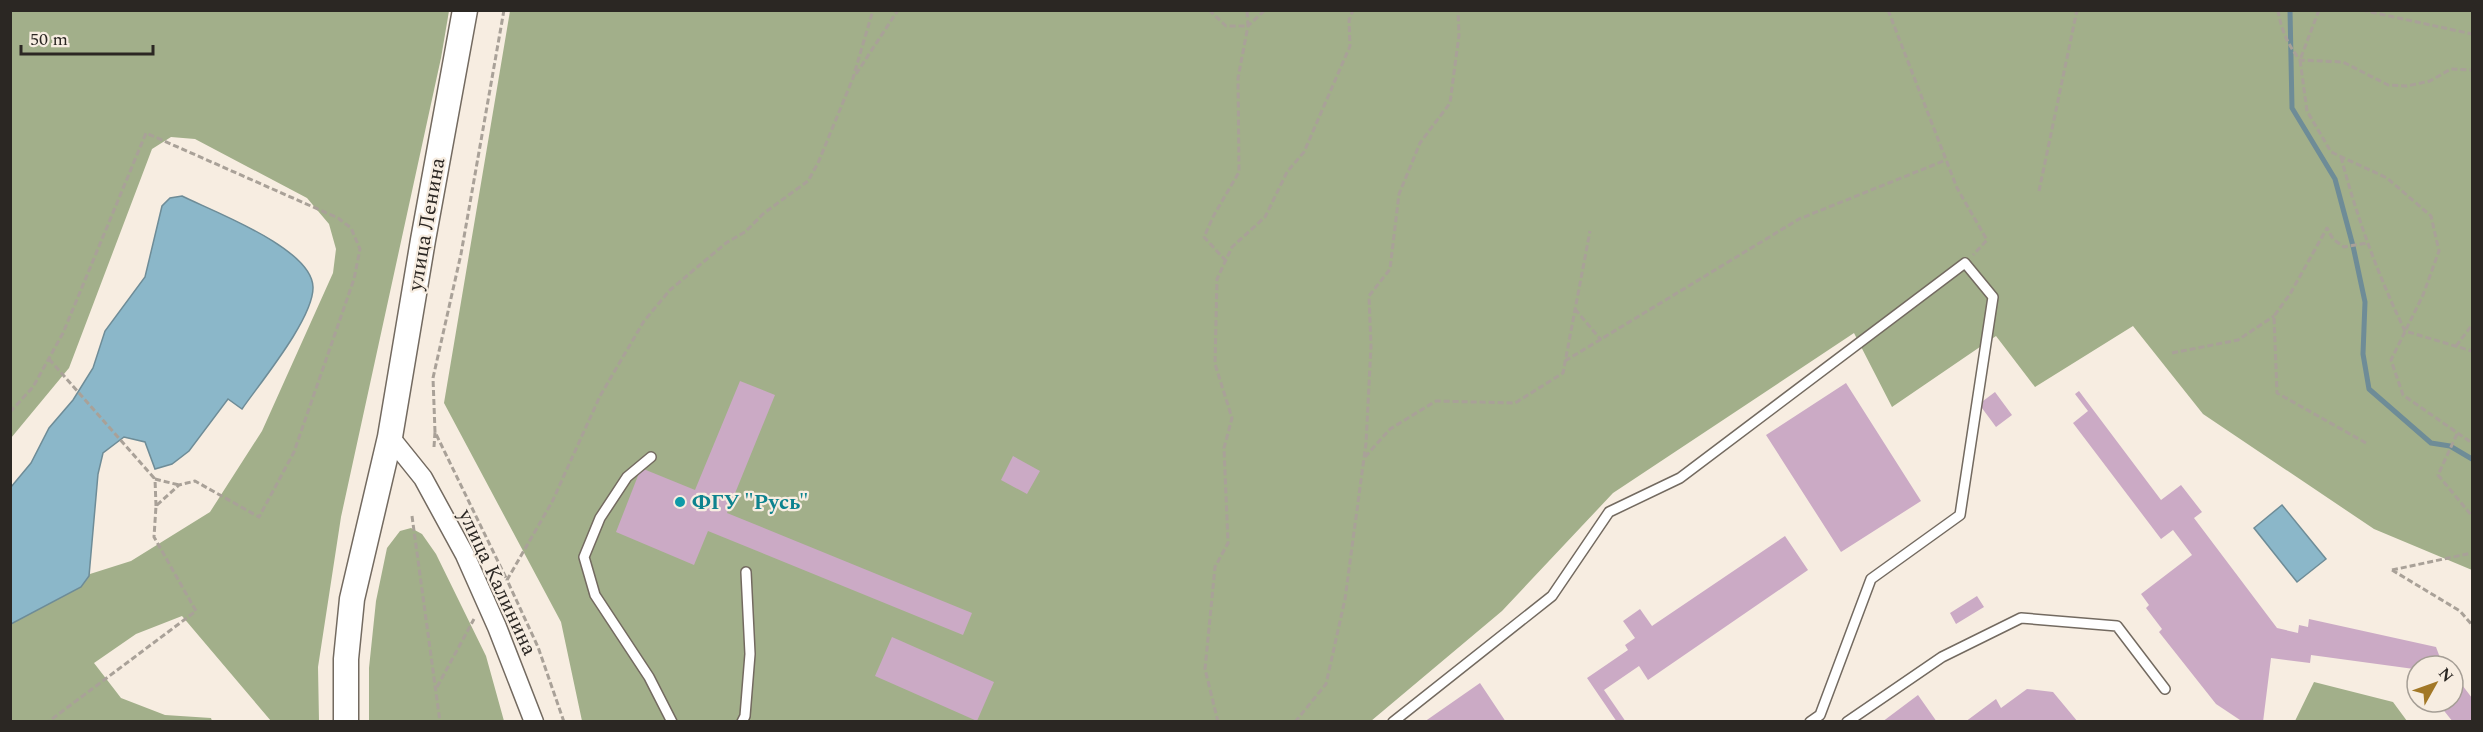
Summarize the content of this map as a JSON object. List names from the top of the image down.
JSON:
{
  "streets": {
    "main road": ["улица Ленина"],
    "street": ["улица Калинина"]
  },
  "crossings": [
    ["улица Ленина", "улица Калинина"]
  ],
  "places": ["ФГУ \"Русь\""],
  "scale_bar": "50 m",
  "north": "top right"
}
